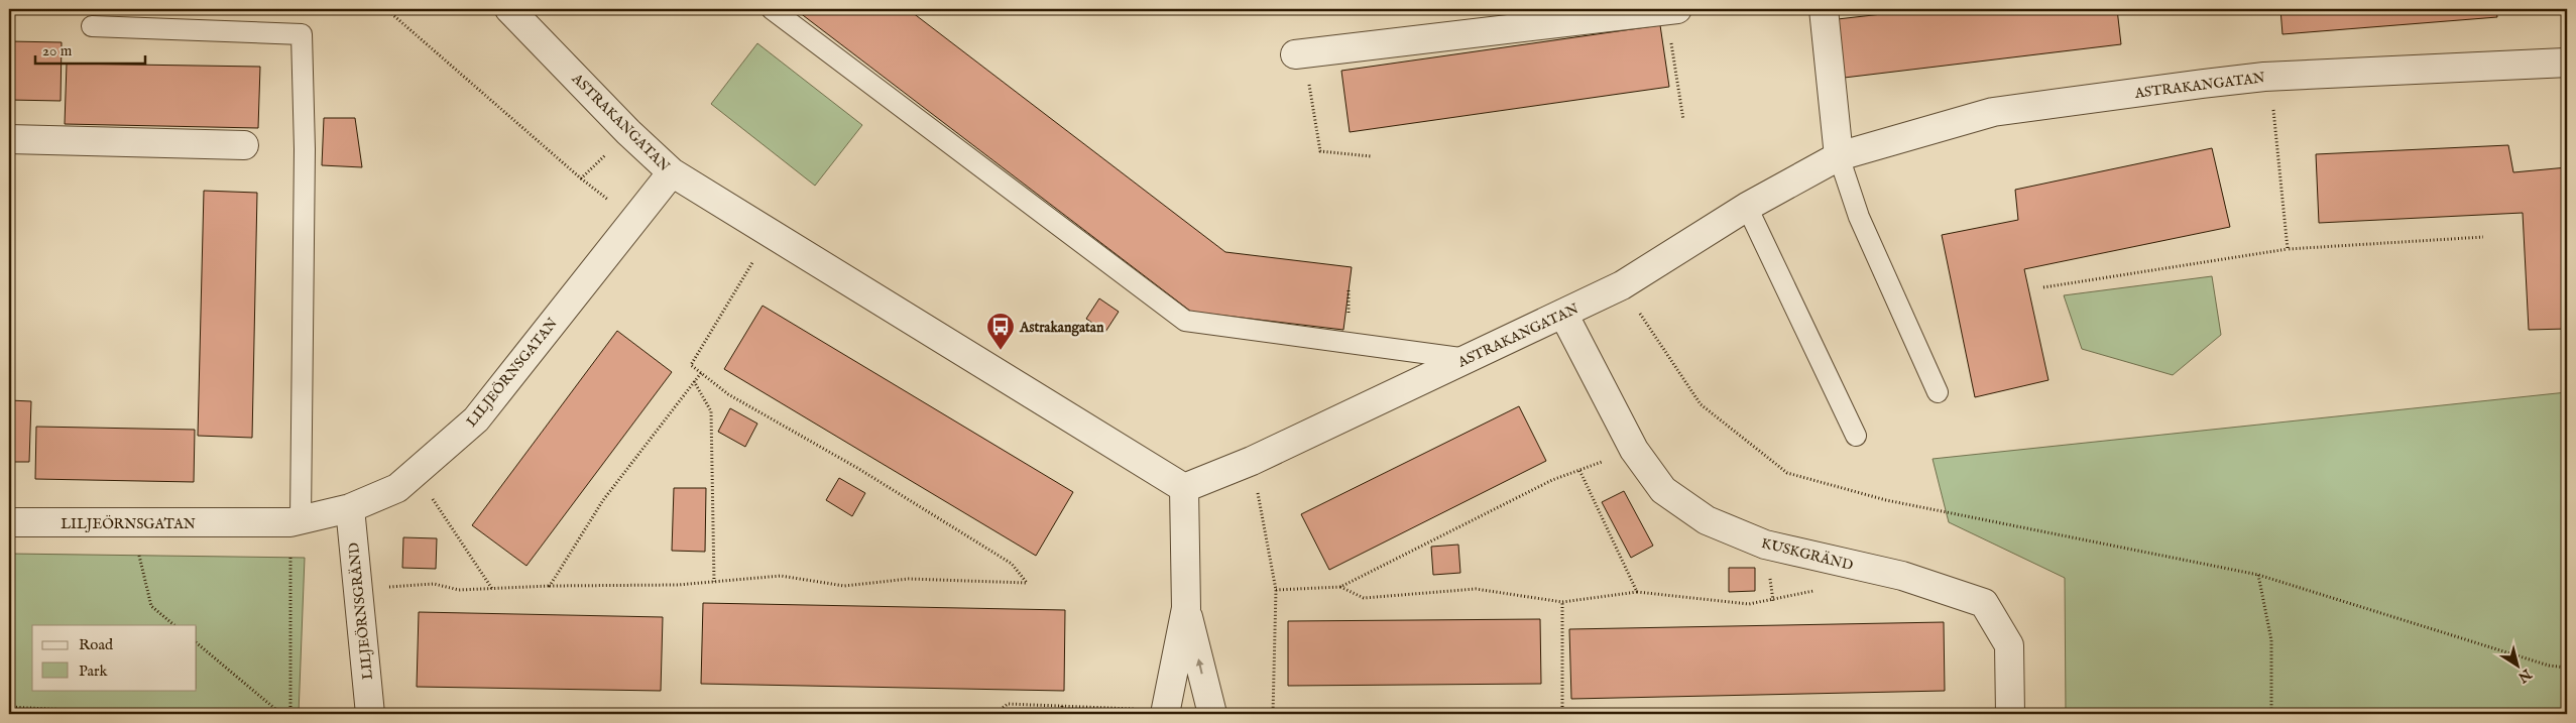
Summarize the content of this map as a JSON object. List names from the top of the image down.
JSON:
{
  "streets": {
    "street": [
      "ASTRAKANGATAN",
      "LILJEÖRNSGATAN",
      "KUSKGRÄND",
      "LILJEÖRNSGRÄND"
    ]
  },
  "crossings": [
    ["ASTRAKANGATAN", "LILJEÖRNSGATAN"],
    ["ASTRAKANGATAN", "KUSKGRÄND"],
    ["LILJEÖRNSGATAN", "LILJEÖRNSGRÄND"]
  ],
  "places": {
    "bus stop": ["Astrakangatan"]
  },
  "legend": ["Road", "Park"],
  "scale_bar": "20 m",
  "north": "bottom right"
}
